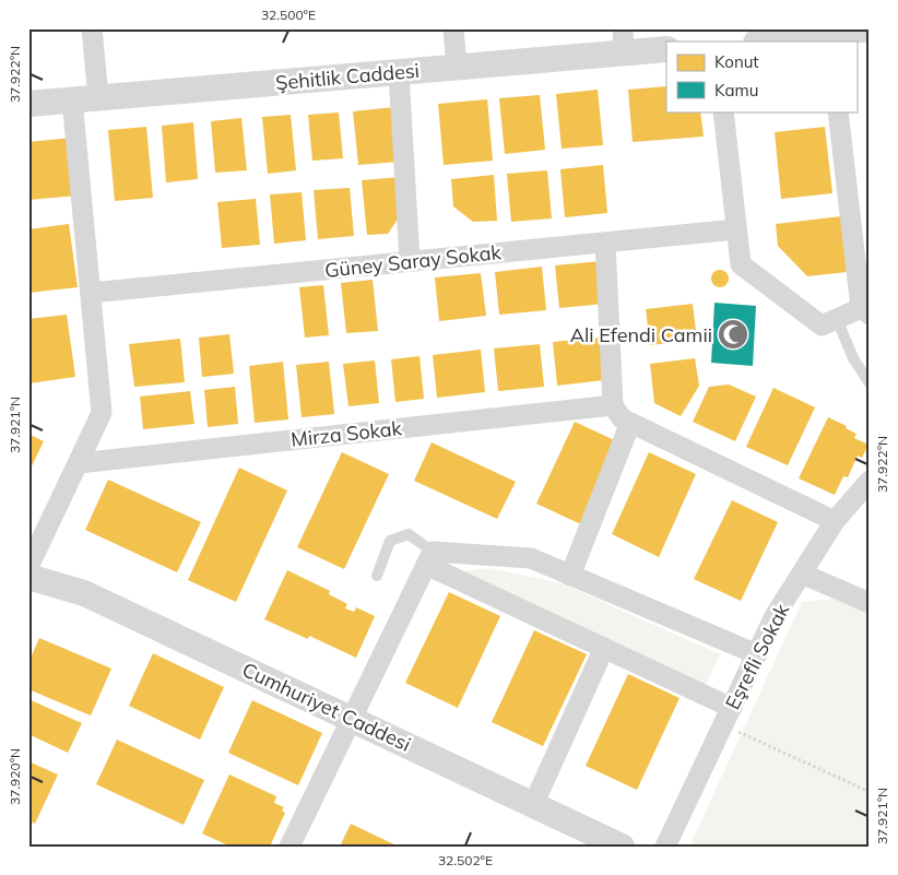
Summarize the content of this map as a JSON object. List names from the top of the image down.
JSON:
{
  "streets": {
    "street": [
      "Şehitlik Caddesi",
      "Güney Saray Sokak",
      "Mirza Sokak",
      "Eşrefli Sokak",
      "Cumhuriyet Caddesi"
    ]
  },
  "places": {
    "mosque": ["Ali Efendi Camii"]
  },
  "legend": ["Konut", "Kamu"],
  "coordinates": [
    "32.500°E",
    "37.922°N",
    "37.921°N",
    "37.920°N",
    "32.502°E"
  ]
}
